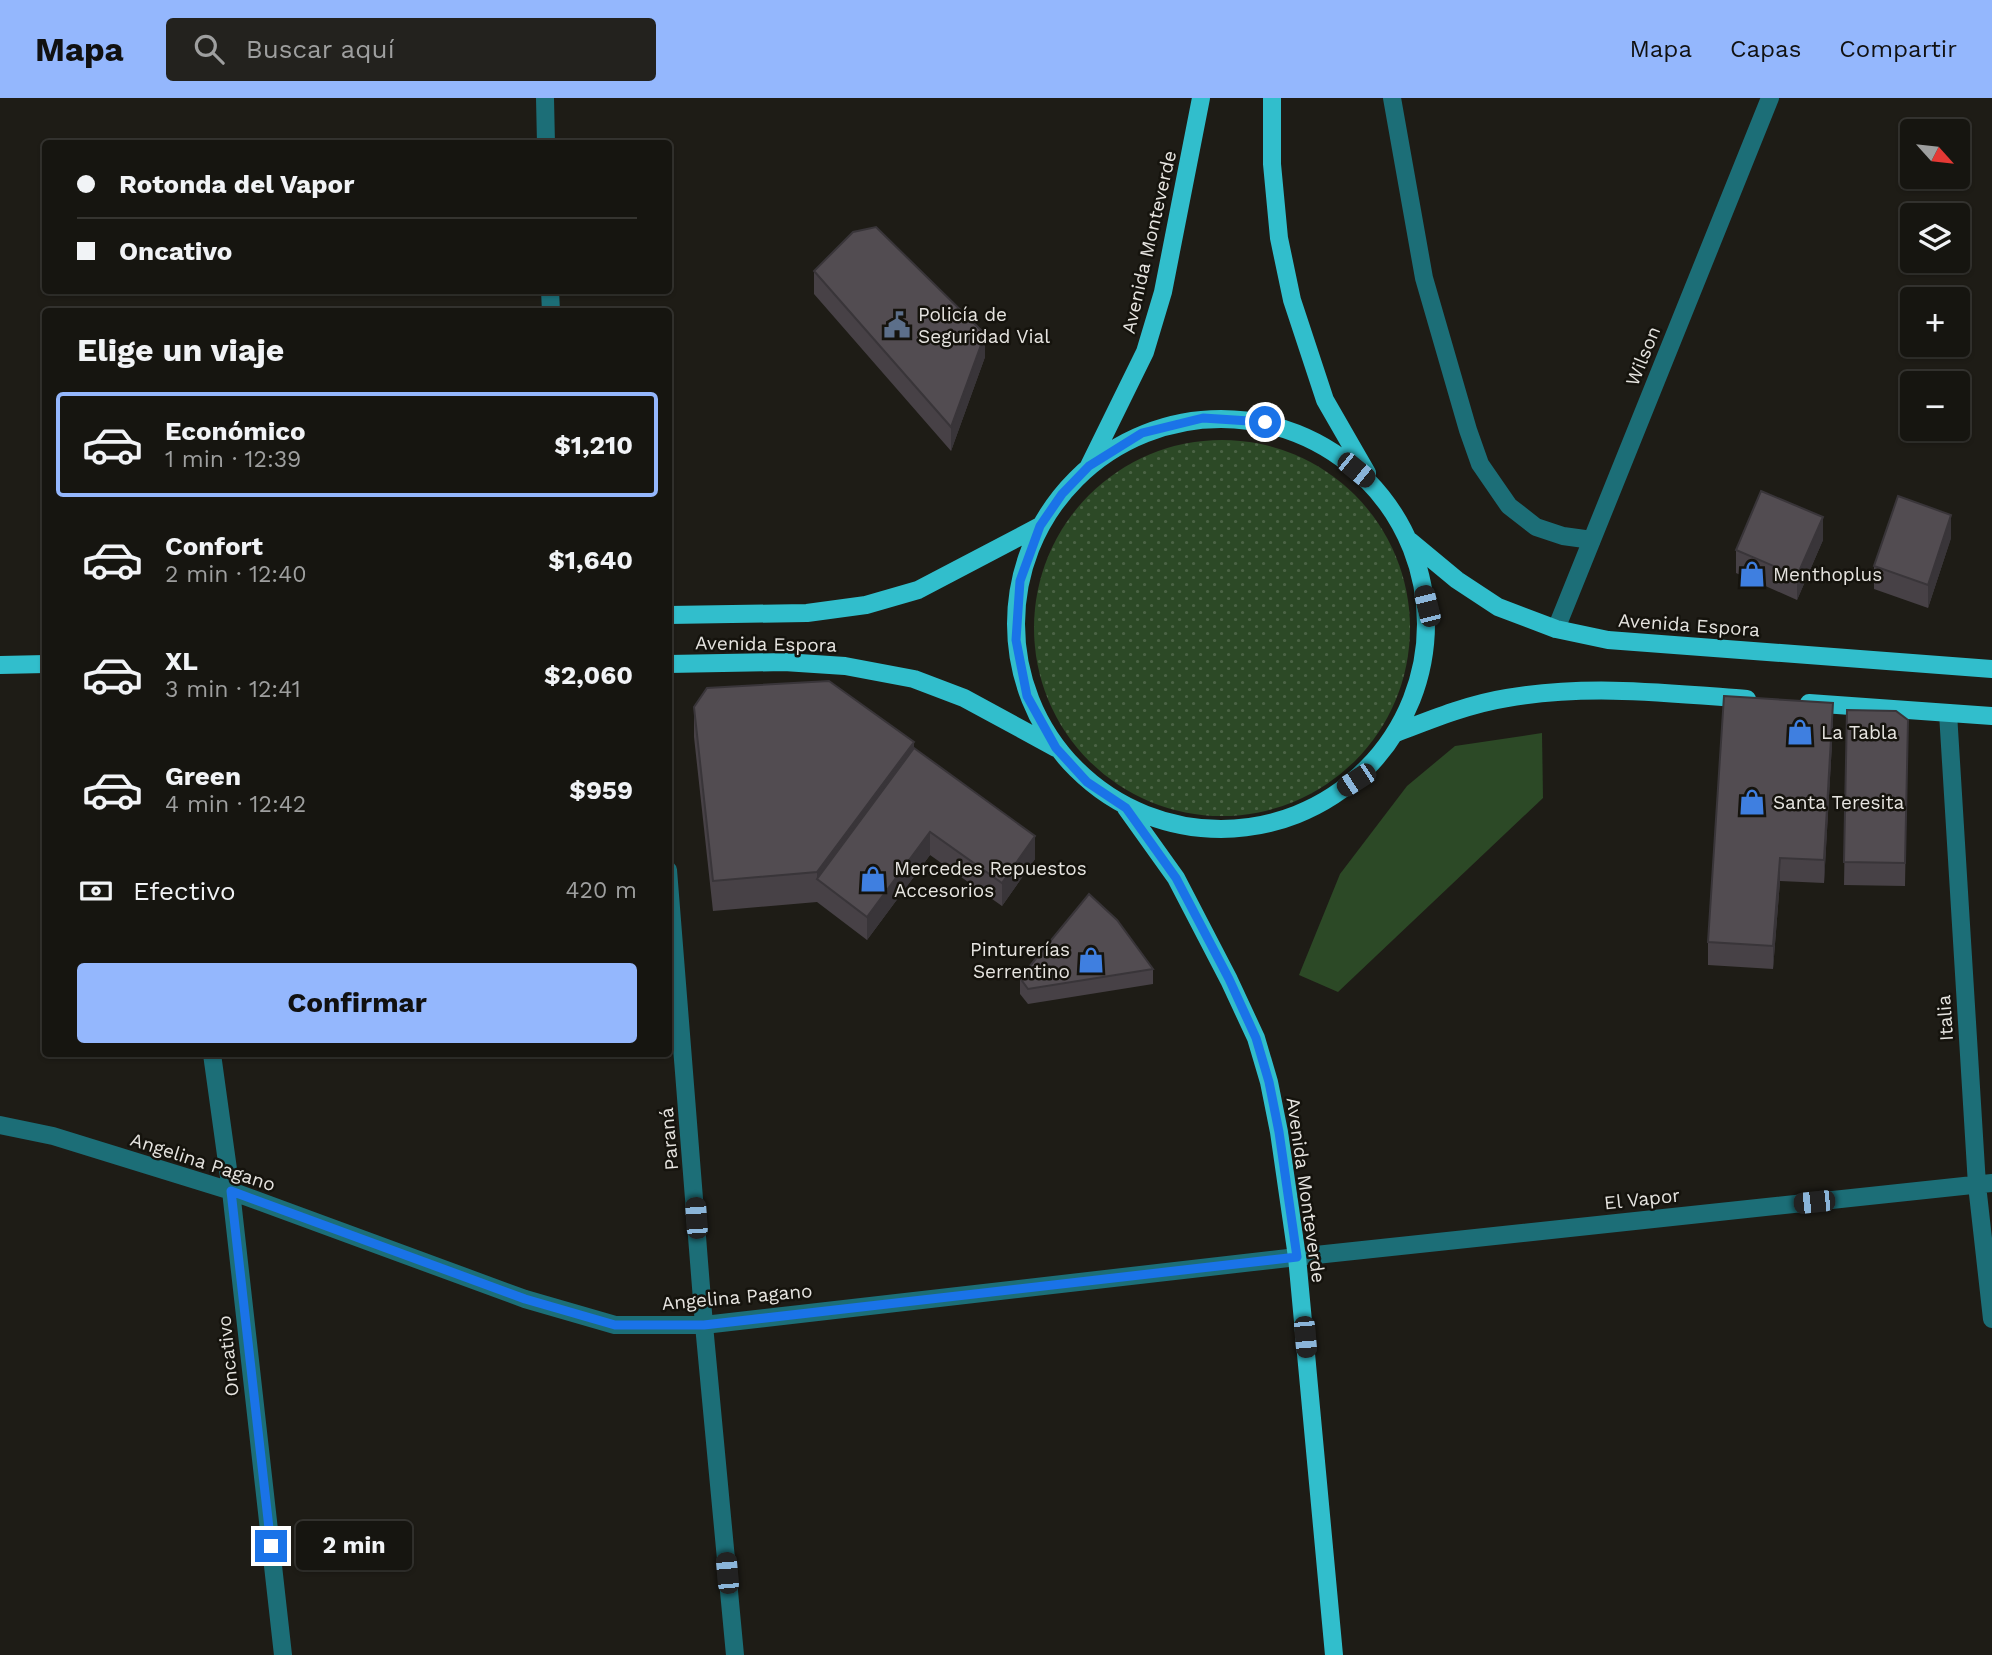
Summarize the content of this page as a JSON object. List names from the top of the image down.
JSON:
{
  "streets": {
    "main road": ["Avenida Monteverde", "Avenida Espora"],
    "street": [
      "Wilson",
      "Italia",
      "Paraná",
      "Angelina Pagano",
      "El Vapor",
      "Oncativo"
    ]
  },
  "crossings": [
    ["Avenida Monteverde", "Angelina Pagano"],
    ["Avenida Monteverde", "El Vapor"],
    ["Wilson", "Avenida Espora"],
    ["Italia", "El Vapor"],
    ["Paraná", "Angelina Pagano"],
    ["Angelina Pagano", "El Vapor"],
    ["Angelina Pagano", "Oncativo"]
  ],
  "places": {
    "public building": ["Policía de Seguridad Vial"],
    "shop": [
      "Menthoplus",
      "La Tabla",
      "Santa Teresita",
      "Mercedes Repuestos Accesorios",
      "Pinturerías Serrentino"
    ]
  },
  "north": "bottom right",
  "page": {
    "header": "Mapa",
    "search": "Buscar aquí",
    "nav": ["Mapa", "Capas", "Compartir"],
    "map_buttons": ["+", "−"],
    "banner": ["Rotonda del Vapor", "Oncativo"],
    "heading": "Elige un viaje",
    "list": [
      {
        "name": "Económico",
        "note": "1 min · 12:39",
        "value": "$1,210"
      },
      {
        "name": "Confort",
        "note": "2 min · 12:40",
        "value": "$1,640"
      },
      {
        "name": "XL",
        "note": "3 min · 12:41",
        "value": "$2,060"
      },
      {
        "name": "Green",
        "note": "4 min · 12:42",
        "value": "$959"
      }
    ],
    "pay": ["Efectivo", "420 m"],
    "buttons": "Confirmar",
    "bubble": "2 min"
  }
}
